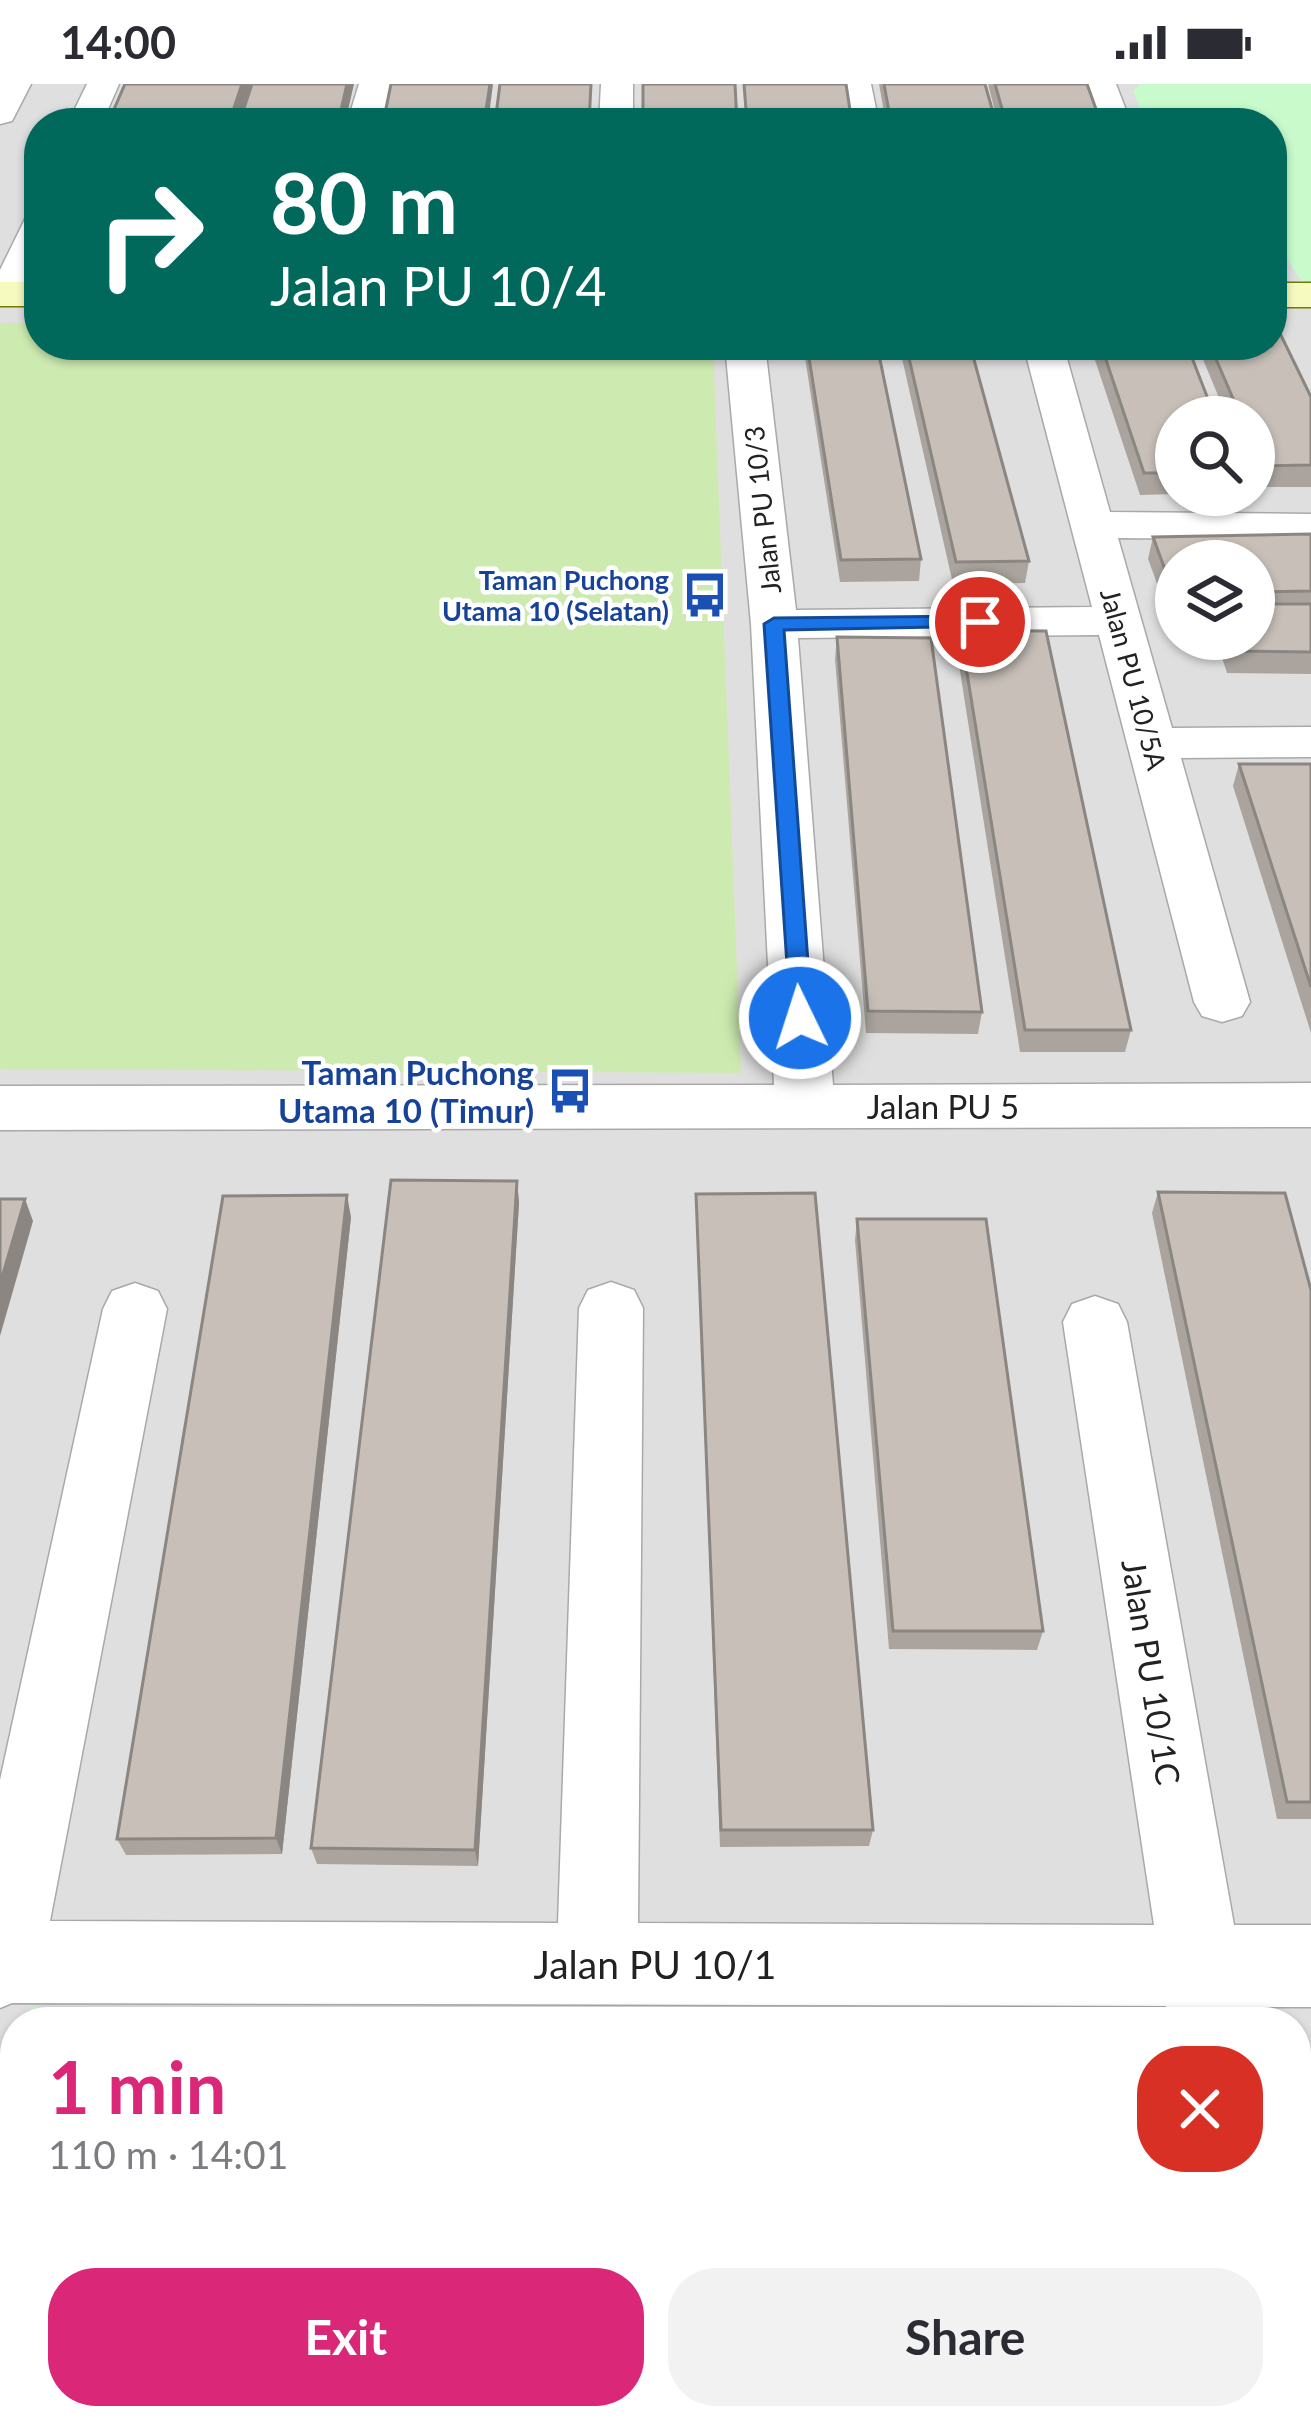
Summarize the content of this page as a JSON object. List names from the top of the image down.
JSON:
{
  "streets": {
    "street": [
      "Jalan PU 10/3",
      "Jalan PU 10/5A",
      "Jalan PU 5",
      "Jalan PU 10/1C",
      "Jalan PU 10/1"
    ]
  },
  "crossings": [
    ["Jalan PU 10/3", "Jalan PU 5"],
    ["Jalan PU 10/1C", "Jalan PU 10/1"]
  ],
  "places": {
    "bus stop": ["Taman Puchong Utama 10 (Selatan)", "Taman Puchong Utama 10 (Timur)"]
  },
  "page": {
    "status": "14:00",
    "turn": ["80 m", "Jalan PU 10/4"],
    "heading": ["1 min", "110 m · 14:01"],
    "buttons": ["Exit", "Share"]
  }
}
